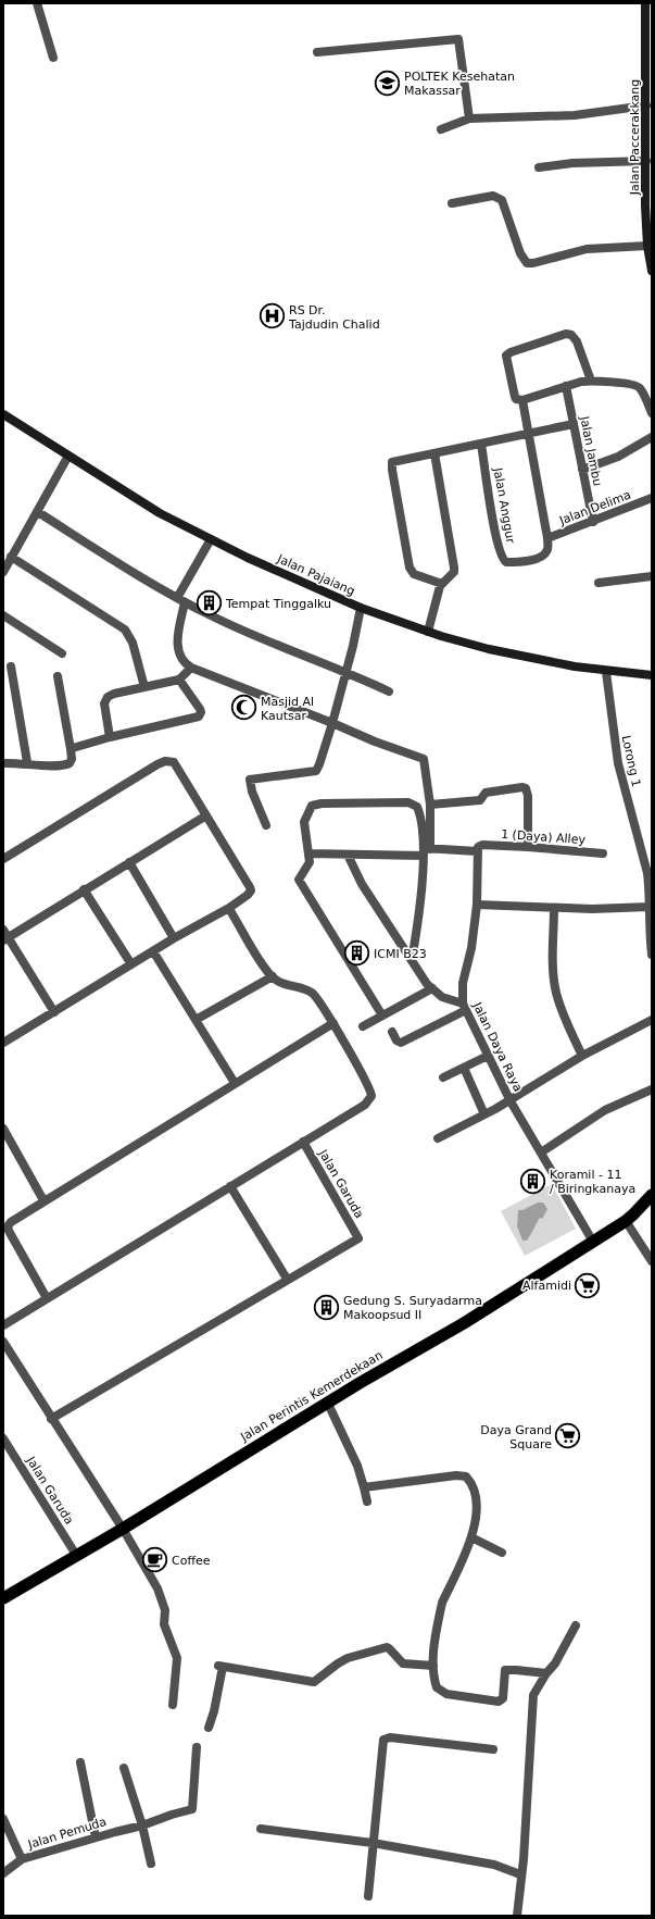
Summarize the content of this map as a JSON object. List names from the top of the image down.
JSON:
{
  "streets": {
    "highway": ["Jalan Perintis Kemerdekaan"],
    "main road": ["Jalan Paccerakkang", "Jalan Pajaiang"],
    "street": [
      "Jalan Jambu",
      "Jalan Anggur",
      "Jalan Delima",
      "Lorong 1",
      "1 (Daya) Alley",
      "Jalan Daya Raya",
      "Jalan Garuda",
      "Jalan Pemuda"
    ]
  },
  "crossings": [
    ["Jalan Jambu", "Jalan Delima"],
    ["Jalan Anggur", "Jalan Delima"],
    ["Jalan Pajaiang", "Lorong 1"],
    ["1 (Daya) Alley", "Jalan Daya Raya"],
    ["Jalan Daya Raya", "Jalan Perintis Kemerdekaan"],
    ["Jalan Garuda", "Jalan Perintis Kemerdekaan"]
  ],
  "places": {
    "school or university": ["POLTEK Kesehatan Makassar"],
    "hospital": ["RS Dr. Tajdudin Chalid"],
    "building": [
      "Tempat Tinggalku",
      "ICMI B23",
      "Koramil - 11 / Biringkanaya",
      "Gedung S. Suryadarma Makoopsud II"
    ],
    "mosque": ["Masjid Al Kautsar"],
    "supermarket": ["Alfamidi", "Daya Grand Square"],
    "cafe": ["Coffee"]
  }
}
